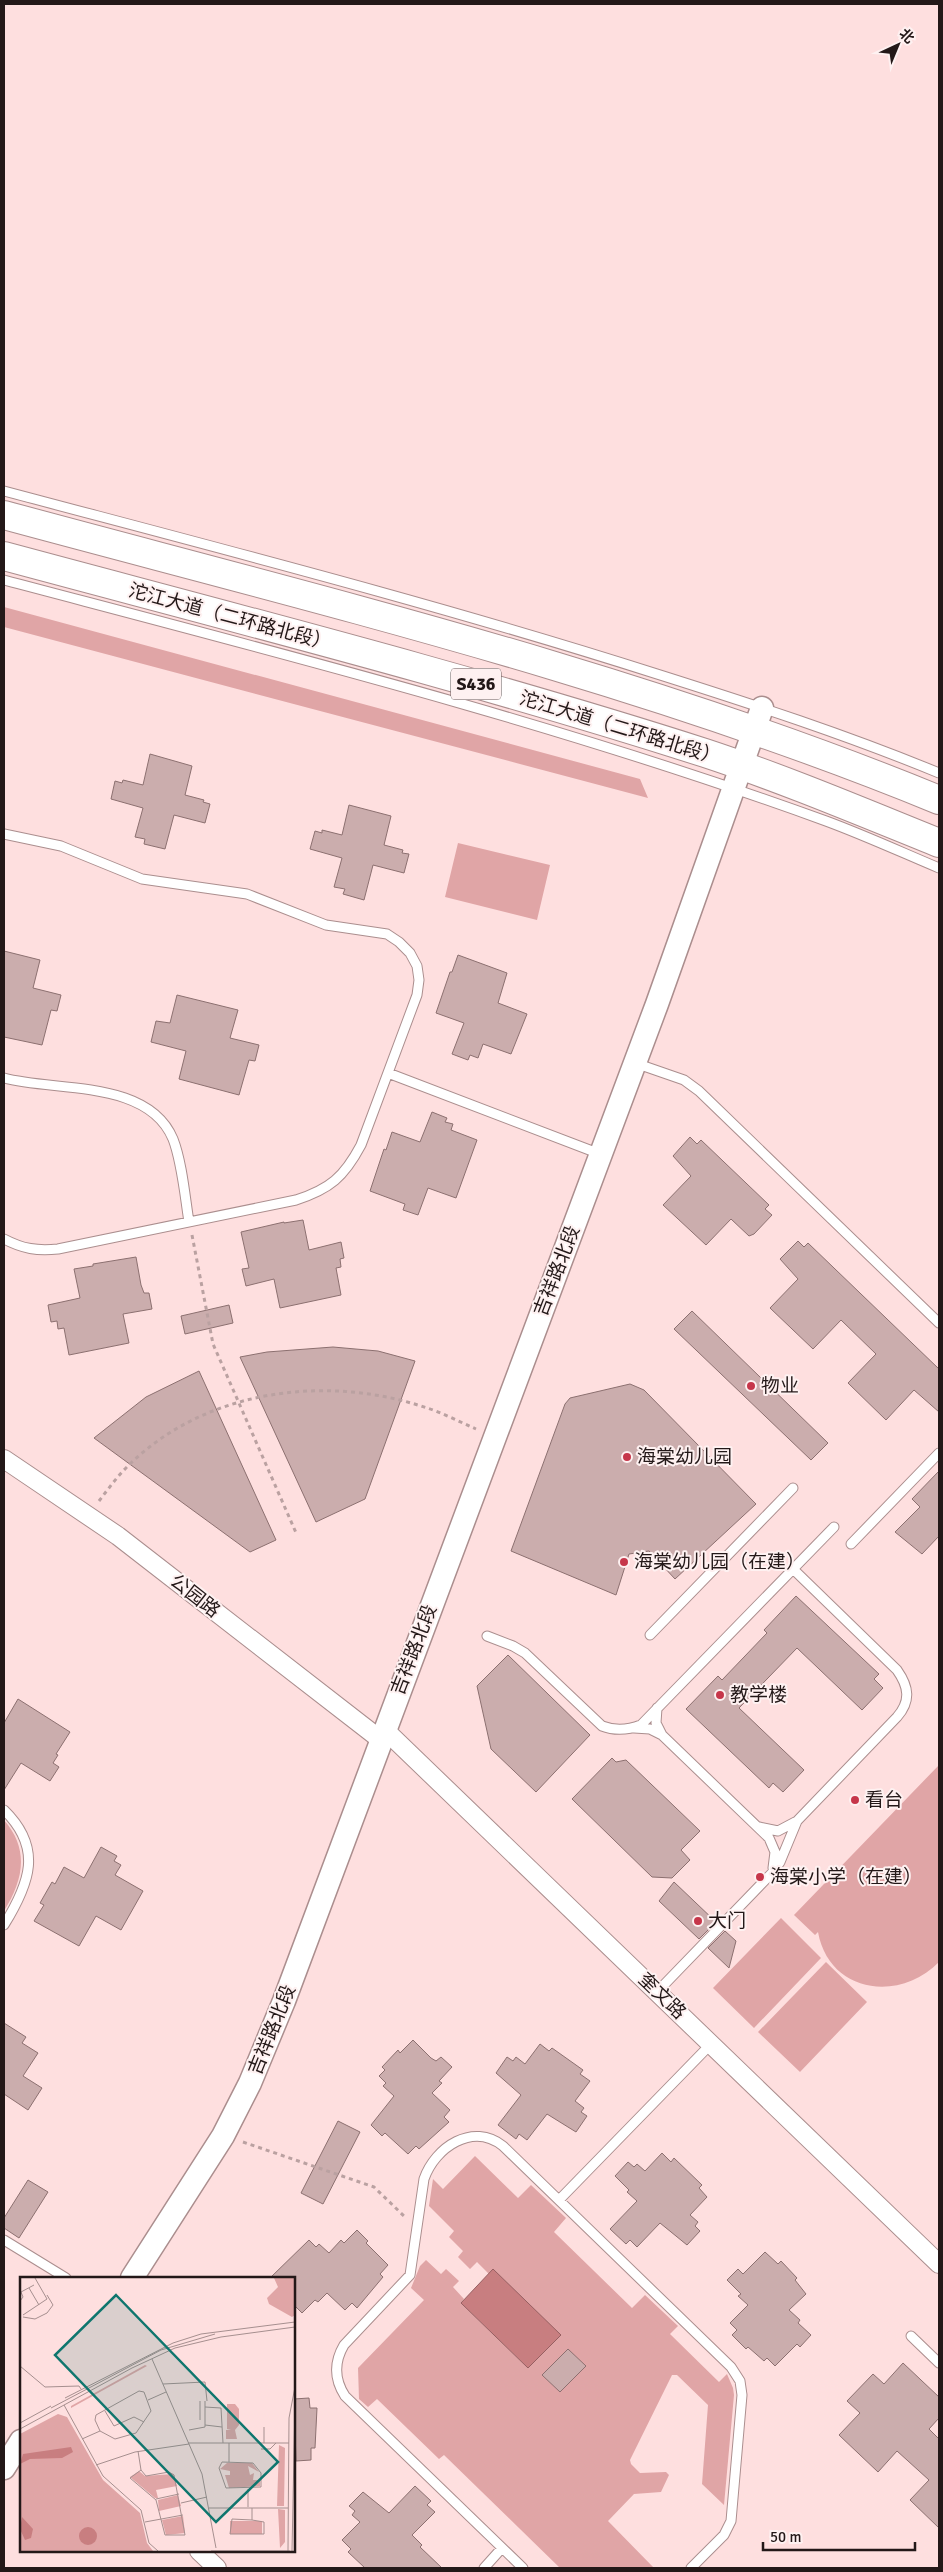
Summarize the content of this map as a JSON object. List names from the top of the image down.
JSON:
{
  "streets": {
    "highway": ["沱江大道（二环路北段）", "S436"],
    "street": ["吉祥路北段", "公园路", "奎文路"]
  },
  "crossings": [
    ["沱江大道（二环路北段）", "吉祥路北段"],
    ["吉祥路北段", "公园路"],
    ["吉祥路北段", "奎文路"],
    ["公园路", "奎文路"]
  ],
  "places": [
    "物业",
    "海棠幼儿园",
    "海棠幼儿园（在建）",
    "教学楼",
    "看台",
    "海棠小学（在建）",
    "大门"
  ],
  "scale_bar": "50 m",
  "north": "top right"
}
